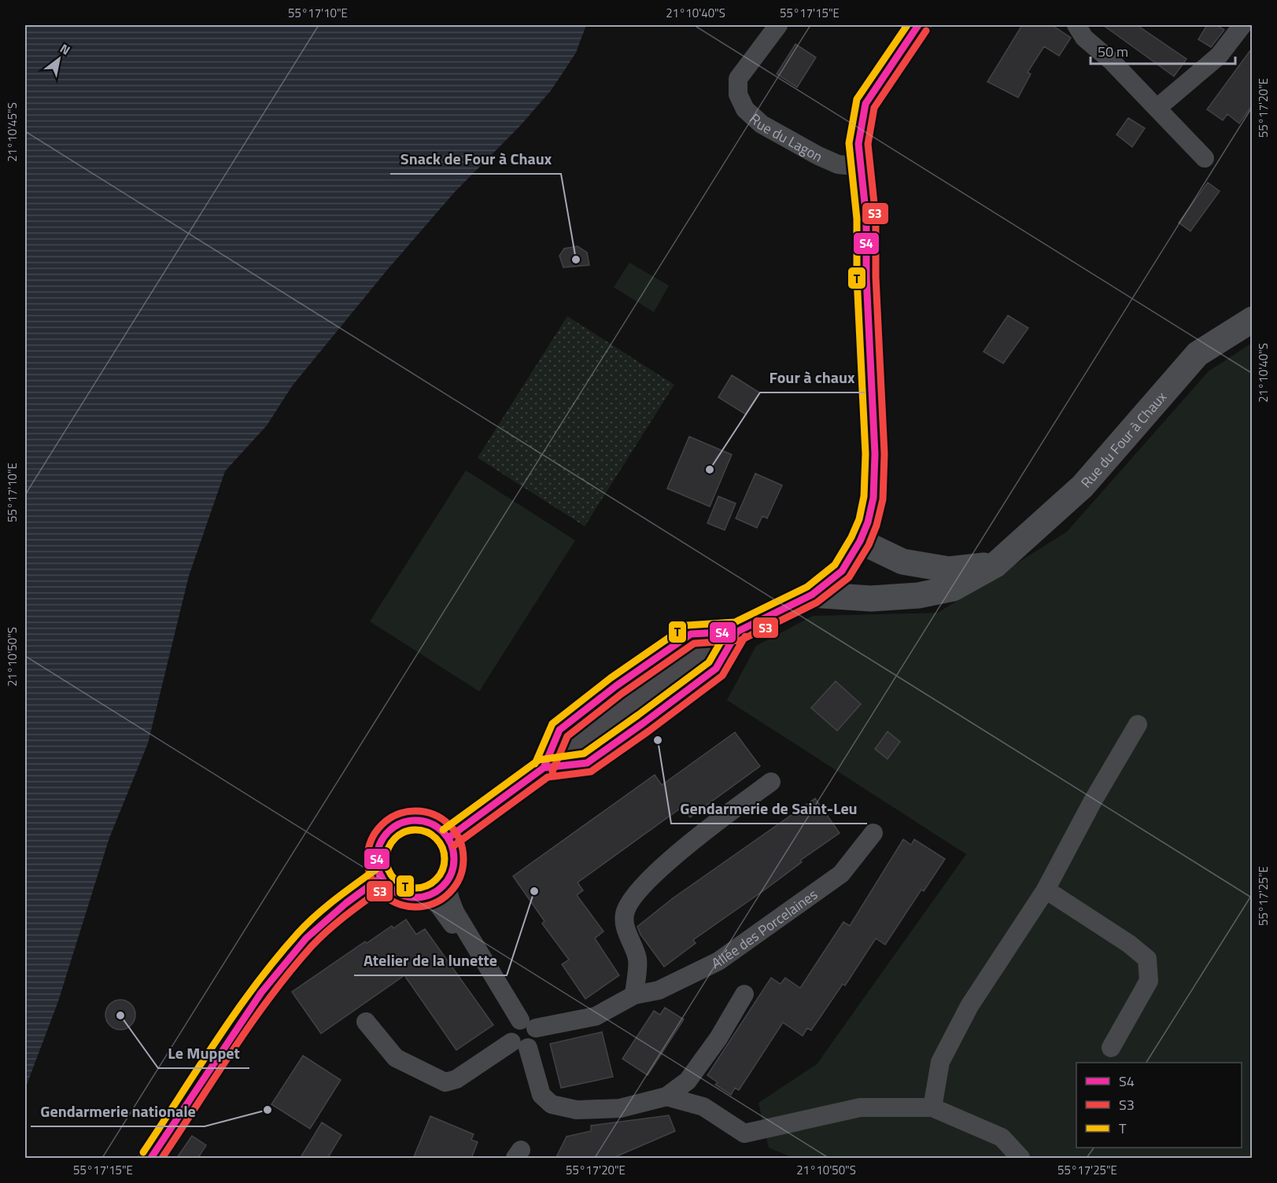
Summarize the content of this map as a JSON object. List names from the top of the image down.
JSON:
{
  "streets": {
    "main road": ["Rue du Four à Chaux"],
    "street": ["Rue du Lagon", "Allée des Porcelaines"]
  },
  "places": [
    "Snack de Four à Chaux",
    "Four à chaux",
    "Gendarmerie de Saint-Leu",
    "Atelier de la lunette",
    "Le Muppet",
    "Gendarmerie nationale"
  ],
  "lines": ["transit line S4", "transit line T", "transit line S3"],
  "legend": ["S4", "S3", "T"],
  "scale_bar": "50 m",
  "north": "top right",
  "coordinates": [
    "55°17'10\"E",
    "21°10'40\"S",
    "55°17'15\"E",
    "55°17'20\"E",
    "21°10'45\"S",
    "21°10'50\"S",
    "55°17'25\"E"
  ]
}
